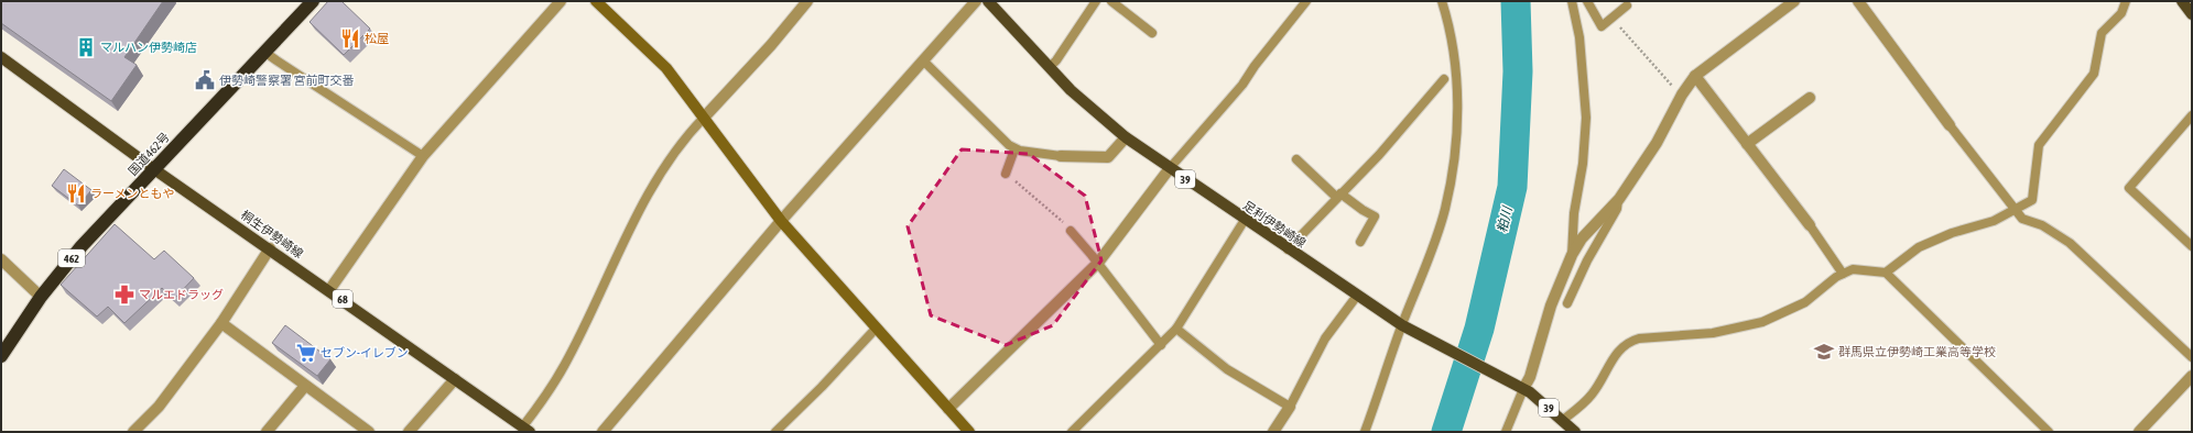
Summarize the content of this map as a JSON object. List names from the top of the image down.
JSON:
{
  "streets": {
    "highway": ["国道462号", "462"],
    "main road": [
      "39",
      "足利伊勢崎線",
      "桐生伊勢崎線",
      "68"
    ]
  },
  "crossings": [
    ["国道462号", "桐生伊勢崎線"]
  ],
  "water": ["粕川"],
  "places": {
    "restaurant": ["松屋", "ラーメンともや"],
    "building": ["マルハン伊勢崎店"],
    "public building": ["伊勢崎警察署 宮前町交番"],
    "pharmacy": ["マルエドラッグ"],
    "school or university": ["群馬県立伊勢崎工業高等学校"],
    "supermarket": ["セブン-イレブン"]
  }
}
